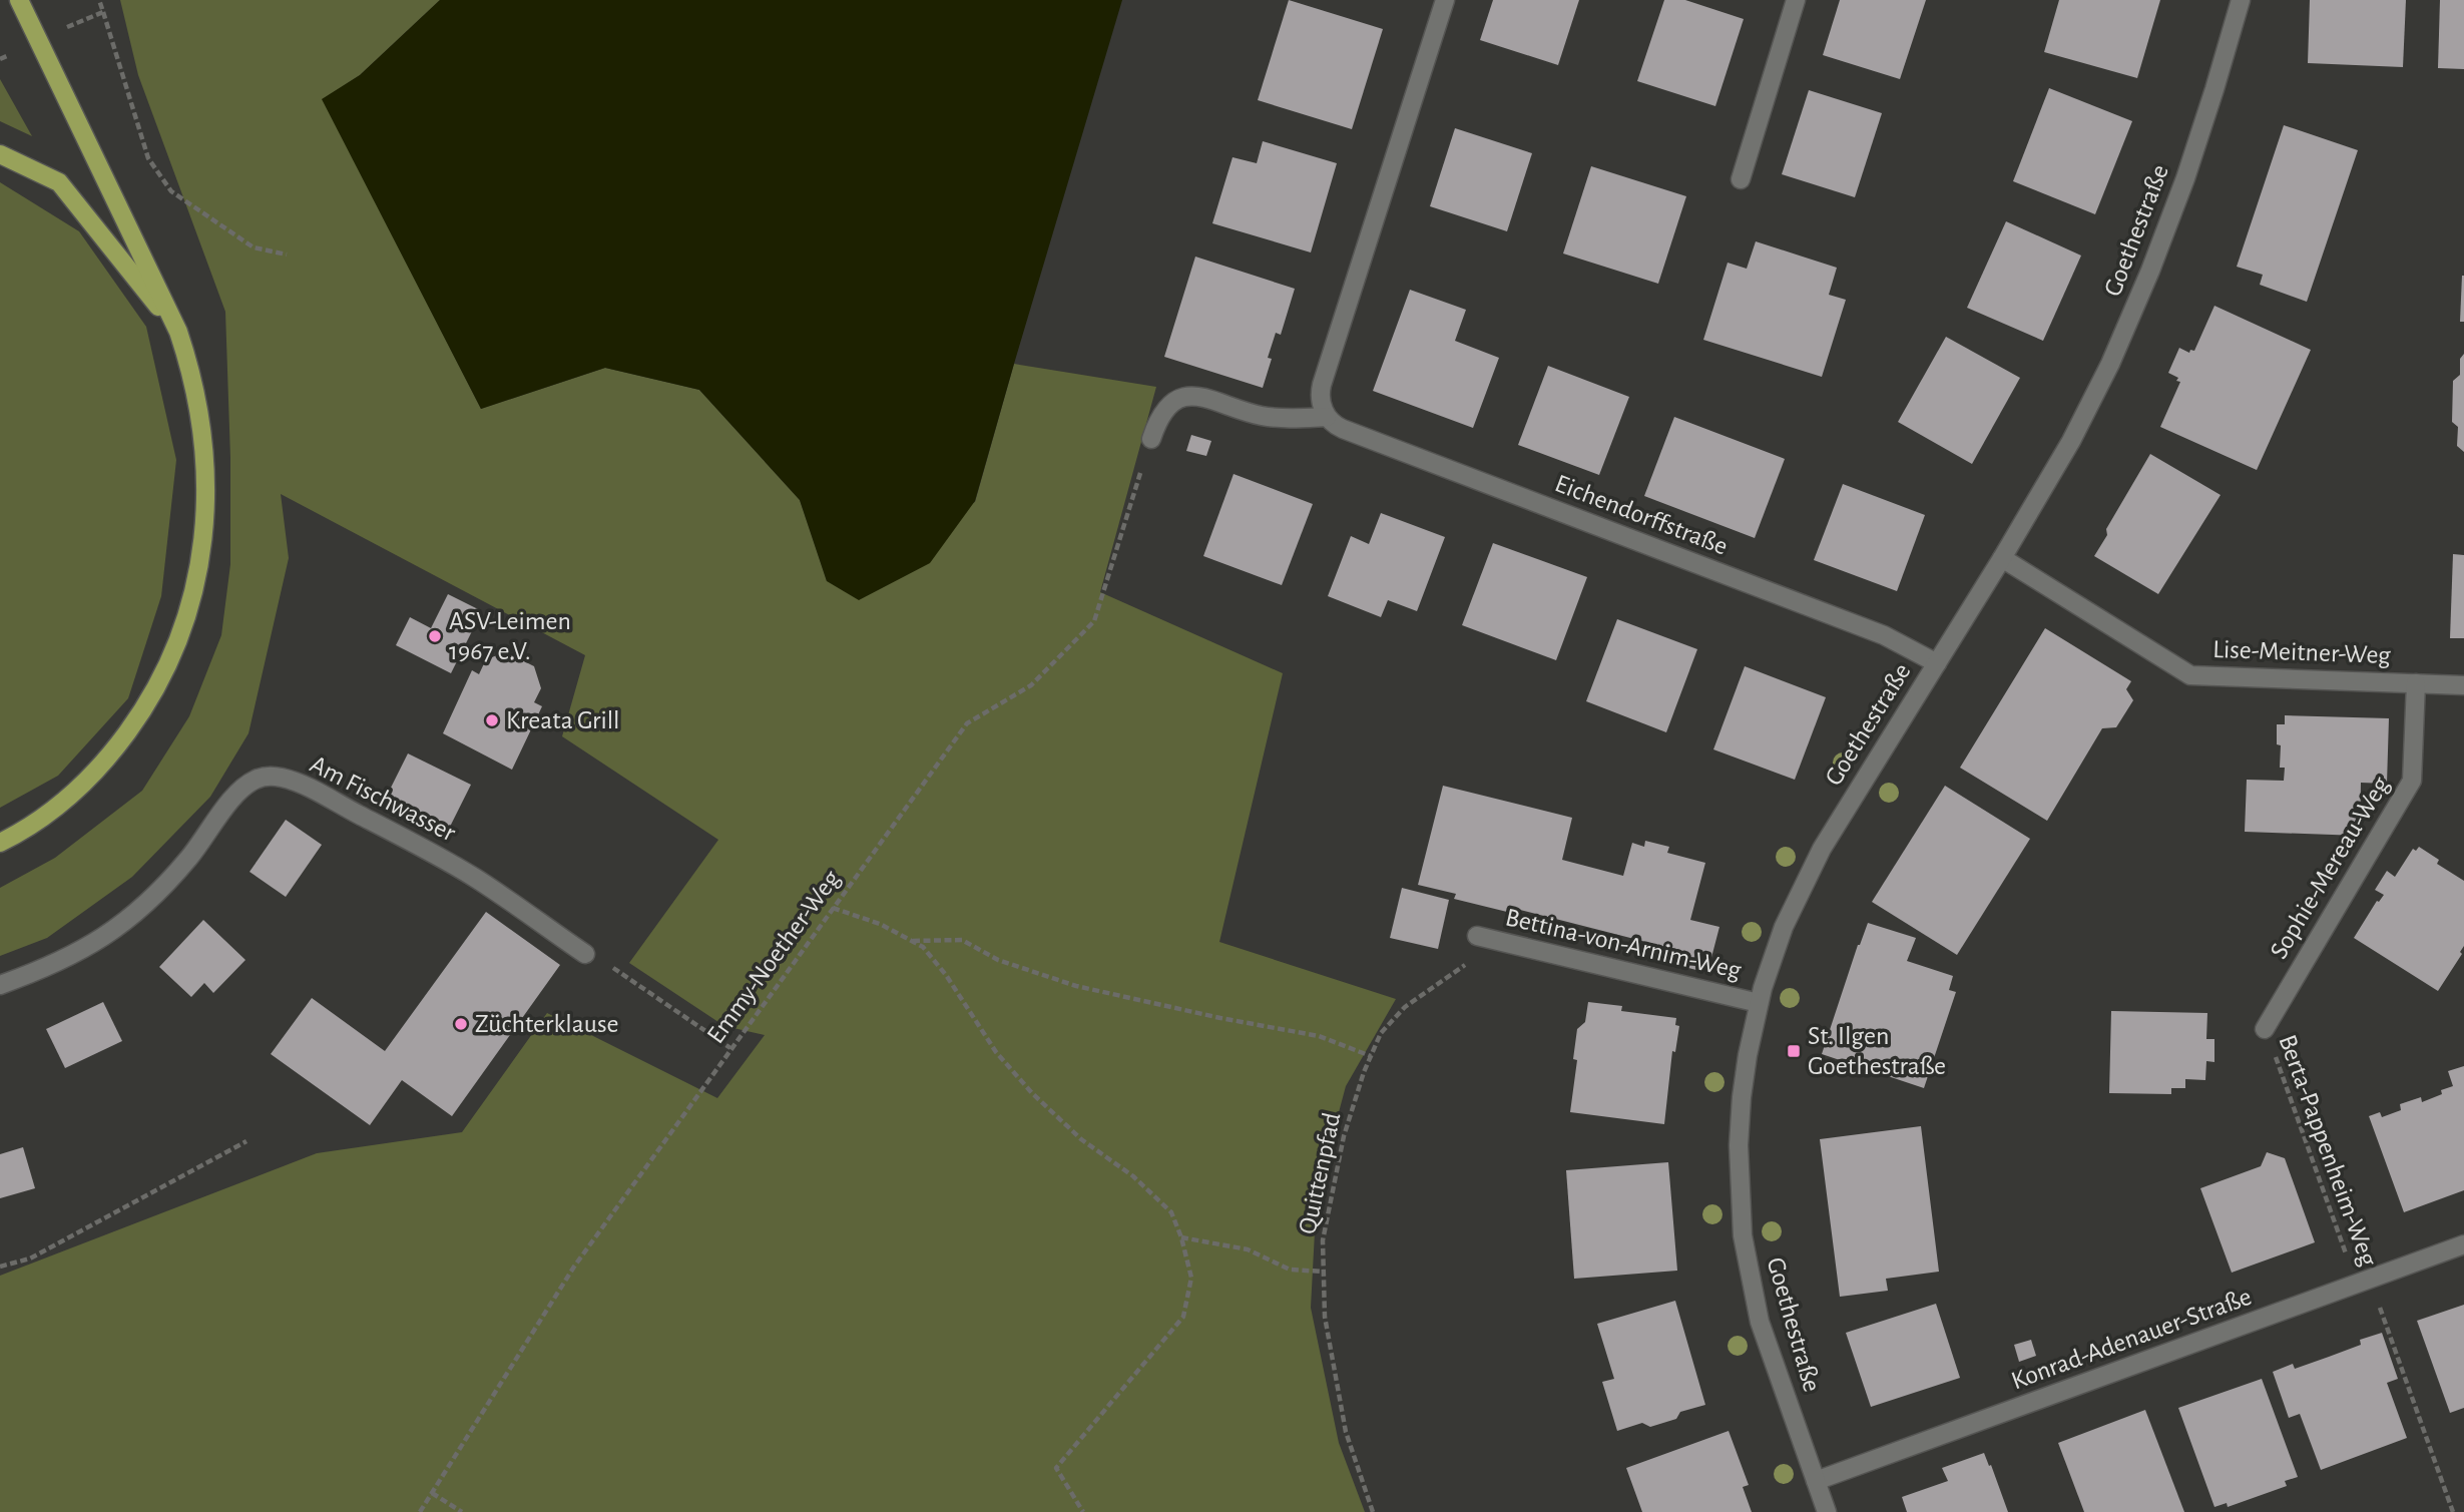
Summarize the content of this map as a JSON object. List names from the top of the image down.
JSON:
{
  "streets": {
    "street": [
      "Goethestraße",
      "Eichendorffstraße",
      "Lise-Meitner-Weg",
      "Am Fischwasser",
      "Sophie-Mereau-Weg",
      "Bettina-von-Arnim-Weg",
      "Konrad-Adenauer-Straße"
    ],
    "path": ["Emmy-Noether-Weg", "Berta-Pappenheim-Weg", "Quittenpfad"]
  },
  "crossings": [
    ["Goethestraße", "Eichendorffstraße"],
    ["Goethestraße", "Lise-Meitner-Weg"],
    ["Goethestraße", "Bettina-von-Arnim-Weg"],
    ["Goethestraße", "Konrad-Adenauer-Straße"],
    ["Eichendorffstraße", "Emmy-Noether-Weg"],
    ["Lise-Meitner-Weg", "Sophie-Mereau-Weg"],
    ["Sophie-Mereau-Weg", "Berta-Pappenheim-Weg"],
    ["Bettina-von-Arnim-Weg", "Quittenpfad"],
    ["Berta-Pappenheim-Weg", "Konrad-Adenauer-Straße"]
  ],
  "places": {
    "other": ["ASV-Leimen 1967 e.V.", "Kreata Grill", "Züchterklause"],
    "transit": ["St. Ilgen Goethestraße"]
  }
}
